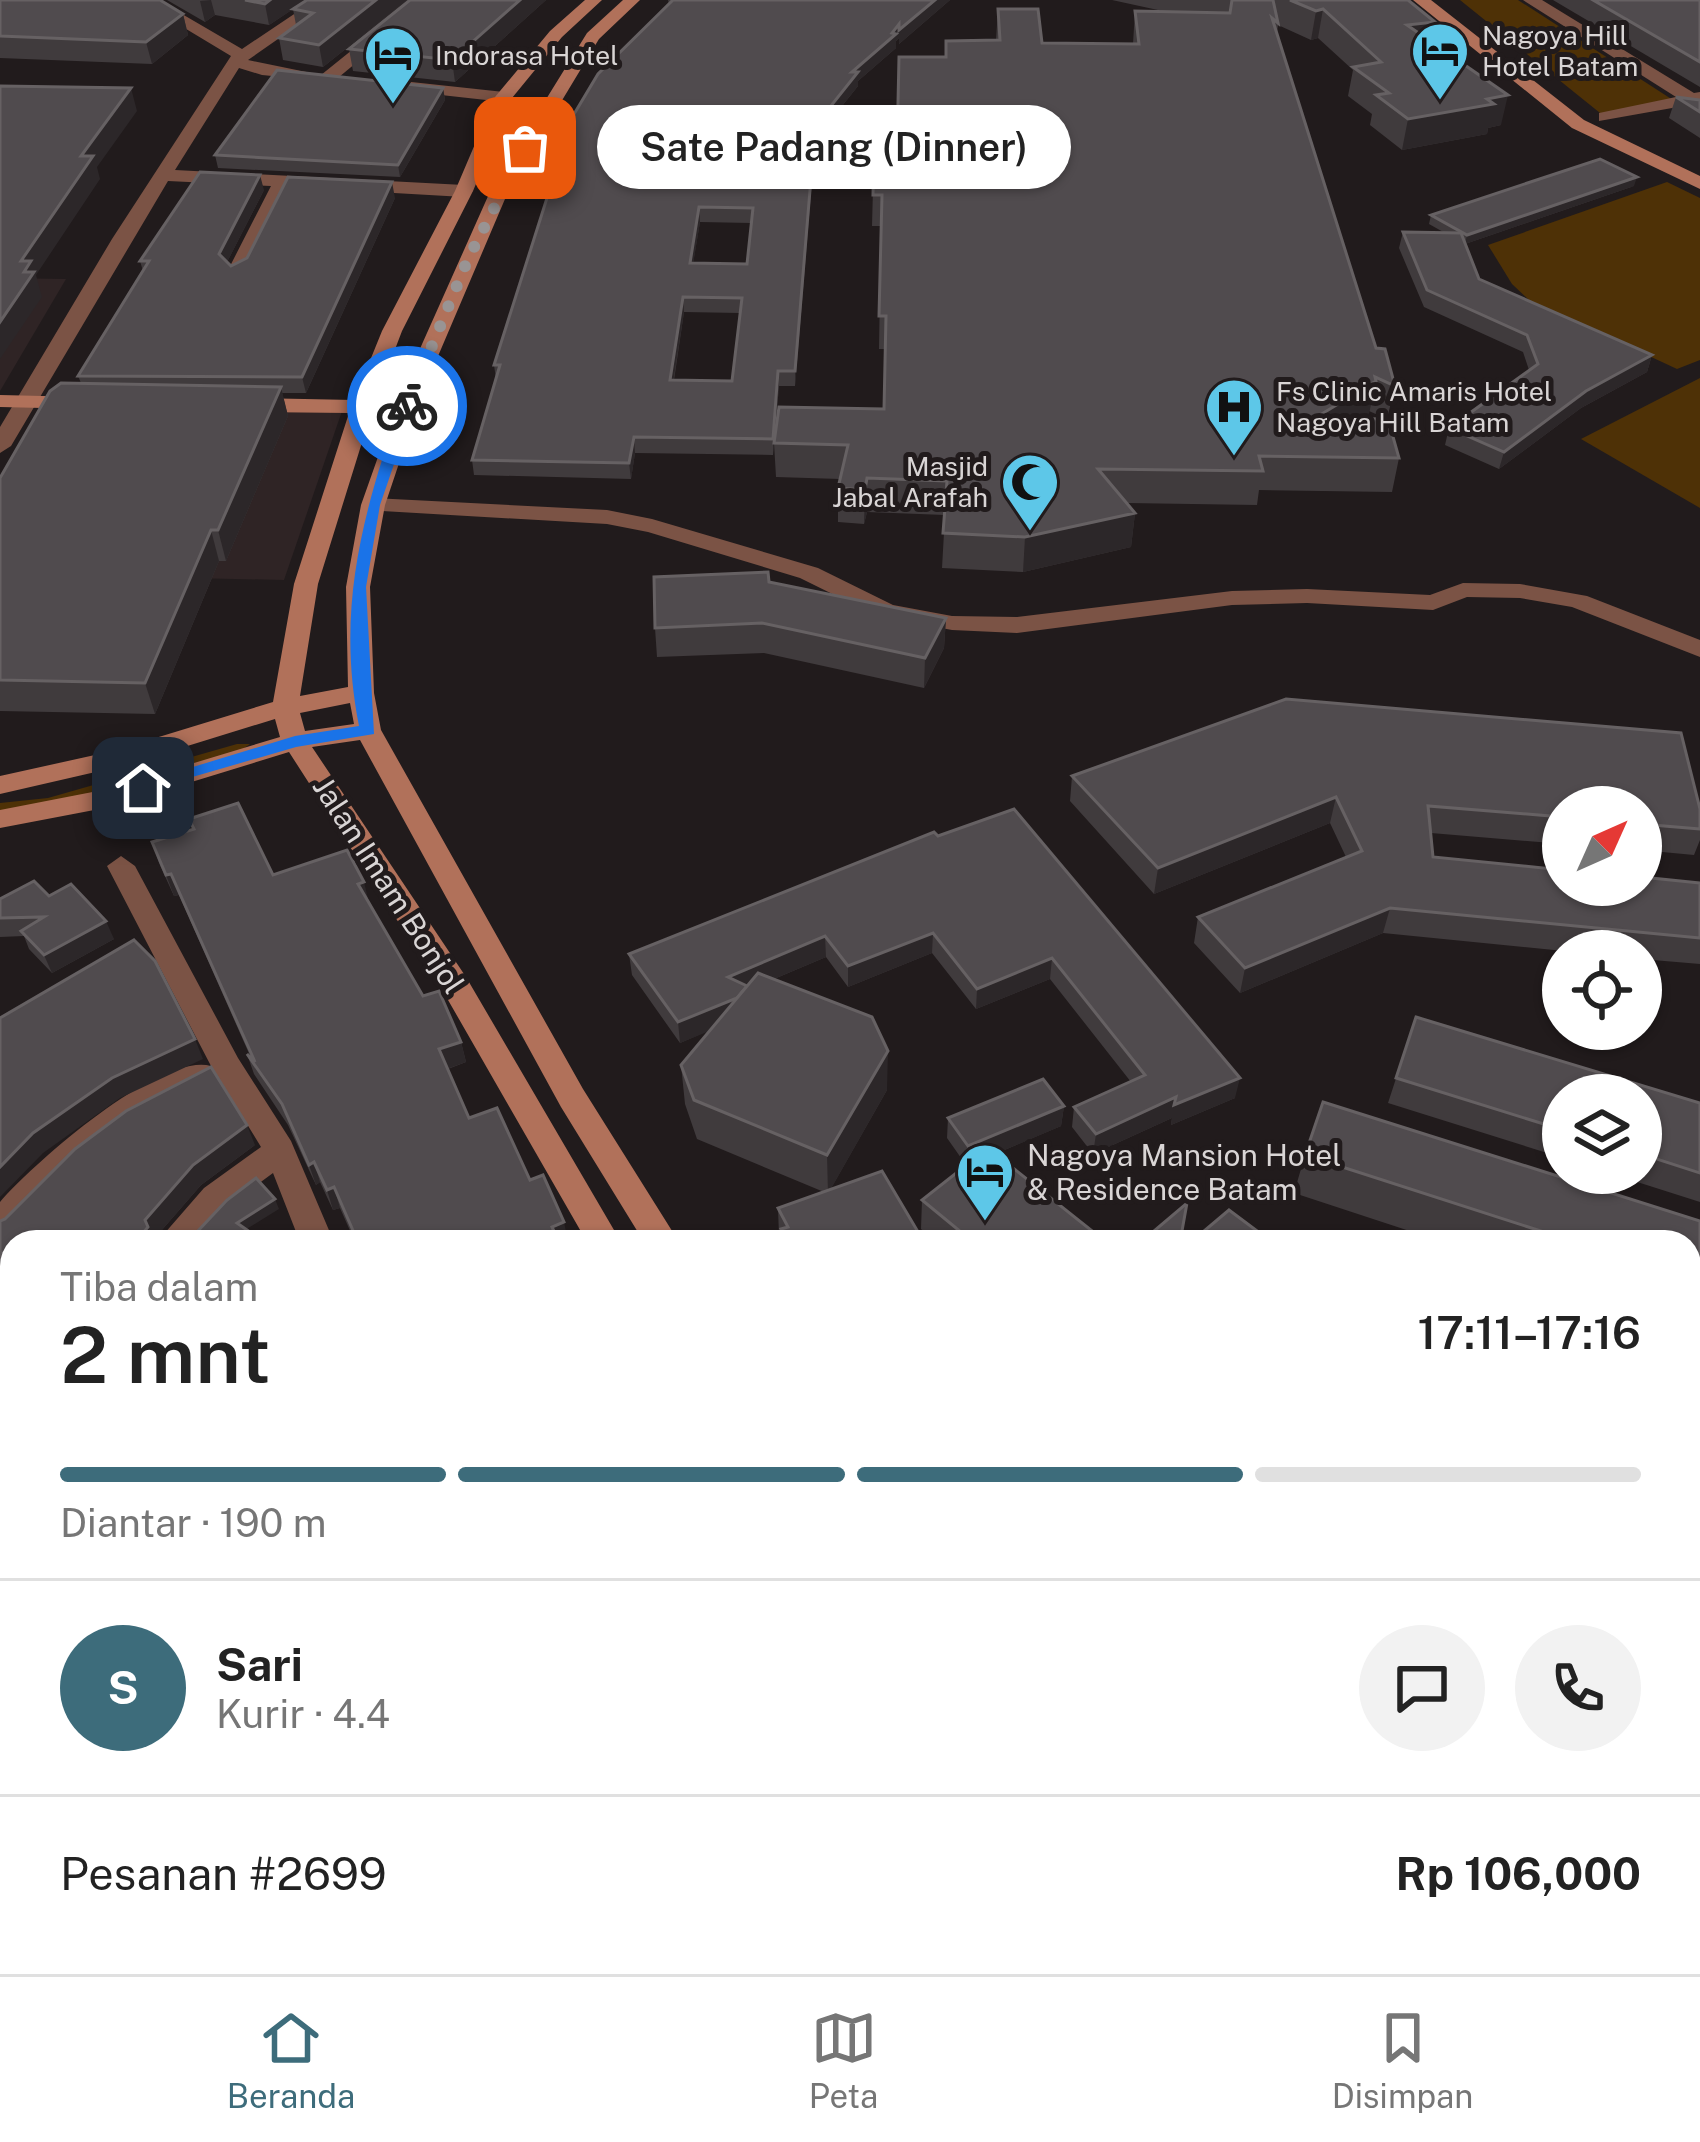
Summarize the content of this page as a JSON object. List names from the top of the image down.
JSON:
{
  "streets": {
    "main road": ["Jalan Imam Bonjol"]
  },
  "places": {
    "hotel": ["Nagoya Hill Hotel Batam", "Indorasa Hotel", "Nagoya Mansion Hotel & Residence Batam"],
    "other": ["Sate Padang (Dinner)"],
    "hospital": ["Fs Clinic Amaris Hotel Nagoya Hill Batam"],
    "mosque": ["Masjid Jabal Arafah"]
  },
  "north": "top right",
  "page": {
    "bubble": "Sate Padang (Dinner)",
    "heading": ["2 mnt", "Tiba dalam", "17:11–17:16"],
    "panel": [
      "Sari",
      "Kurir · 4.4",
      "Pesanan #2699",
      "Rp 106,000"
    ],
    "bar": "Diantar · 190 m",
    "round": "S",
    "tabs": ["Beranda", "Peta", "Disimpan"]
  }
}
